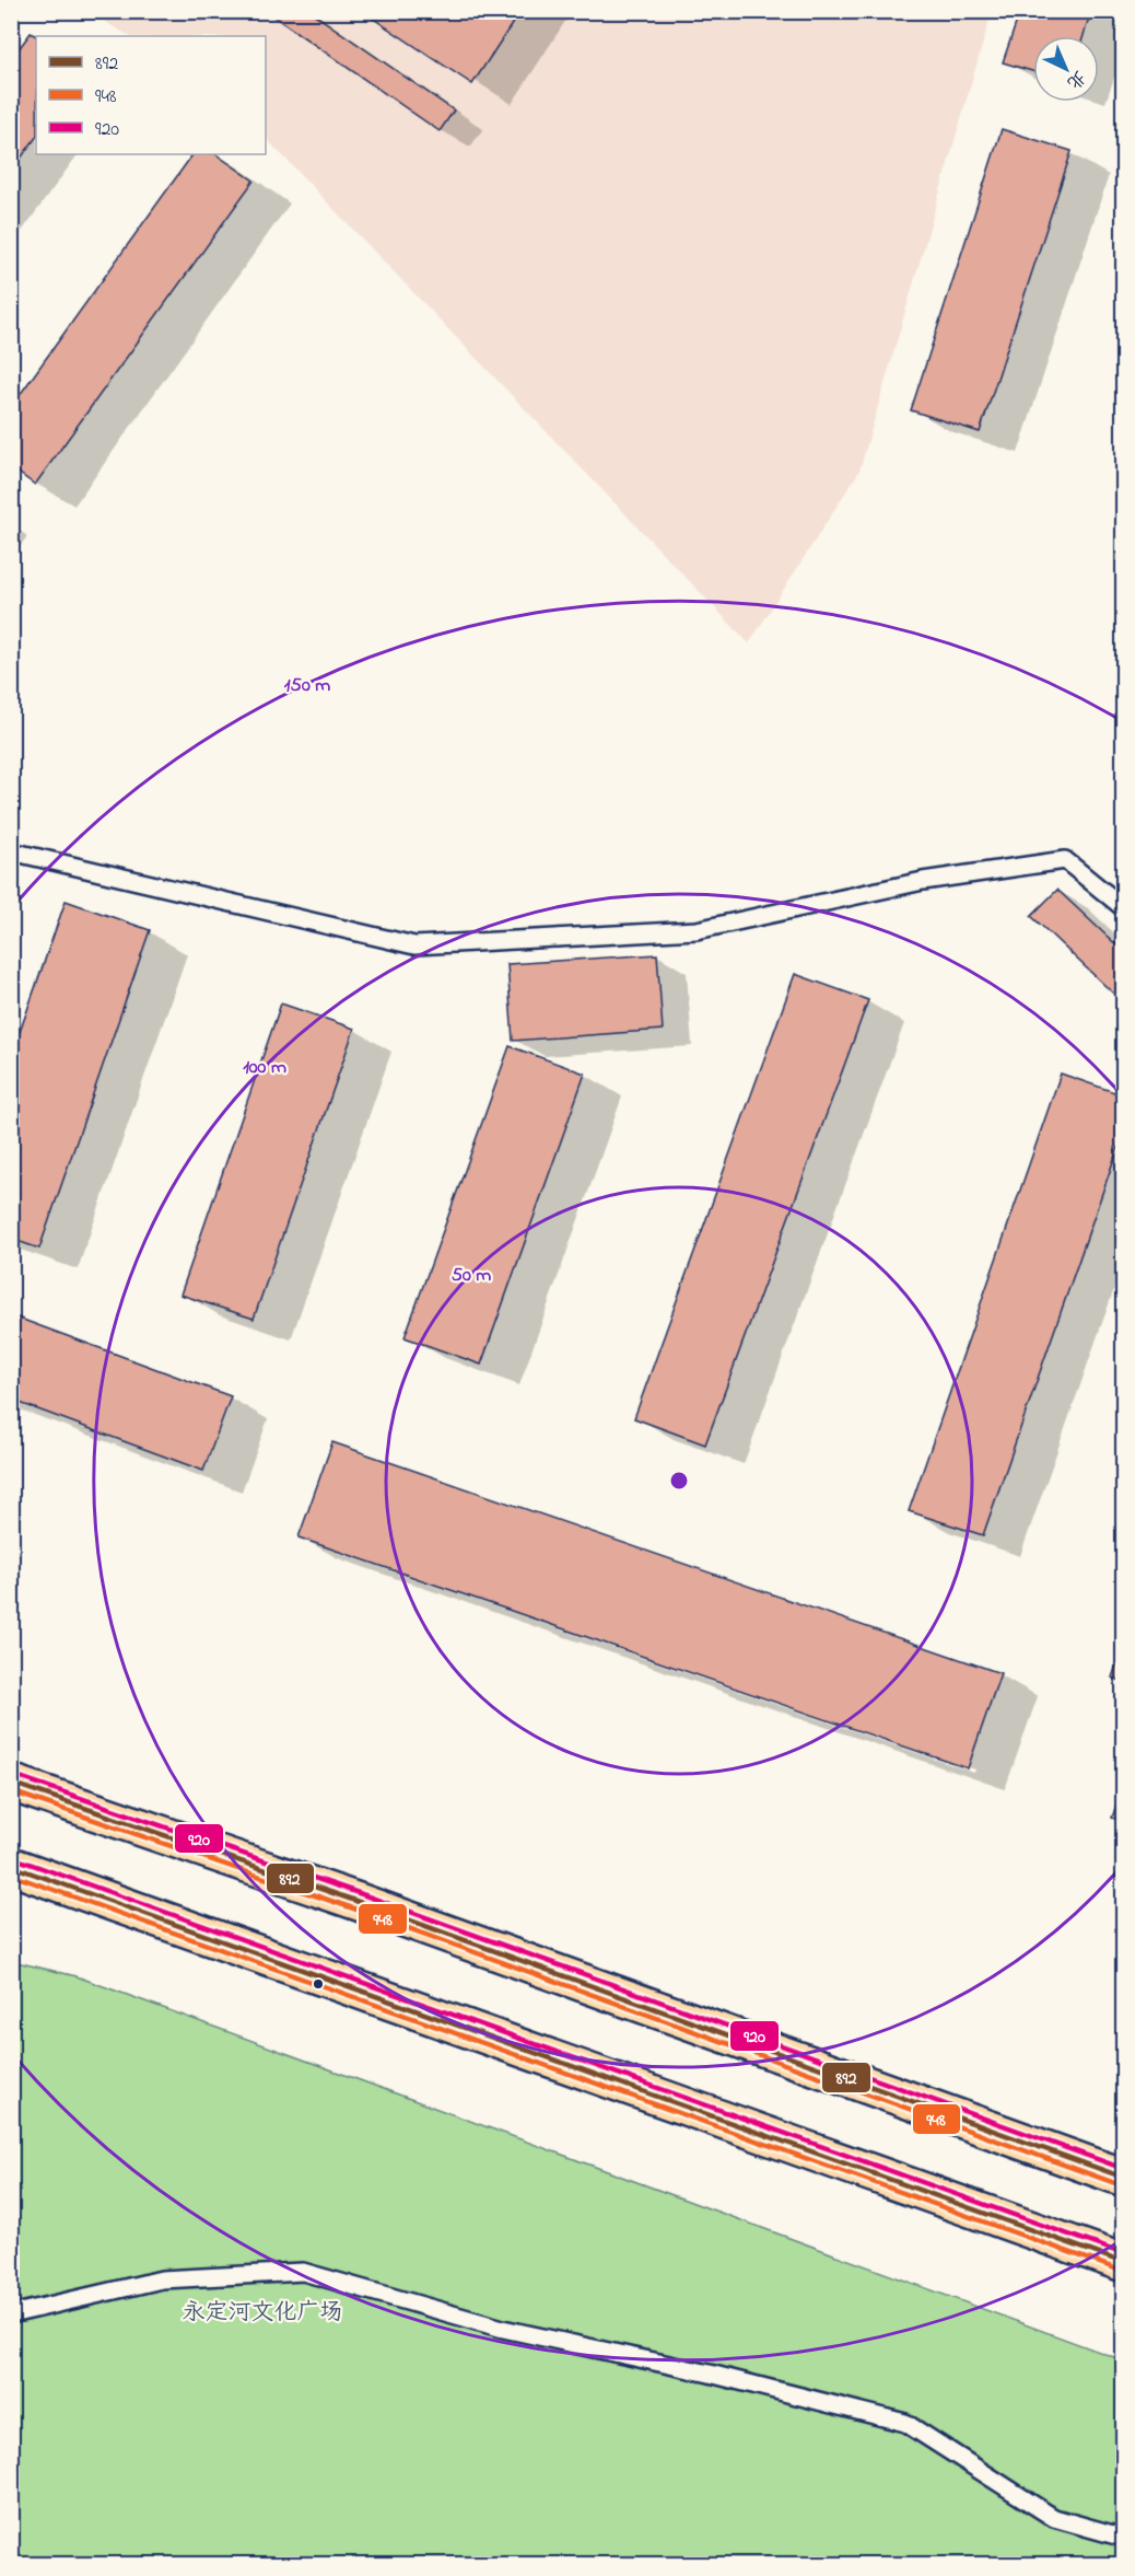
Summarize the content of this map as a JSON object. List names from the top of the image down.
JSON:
{
  "parks": ["永定河文化广场"],
  "lines": ["transit line 920", "transit line 892", "transit line 948"],
  "legend": ["892", "948", "920"],
  "north": "bottom right",
  "rings": ["150 m", "100 m", "50 m"]
}
